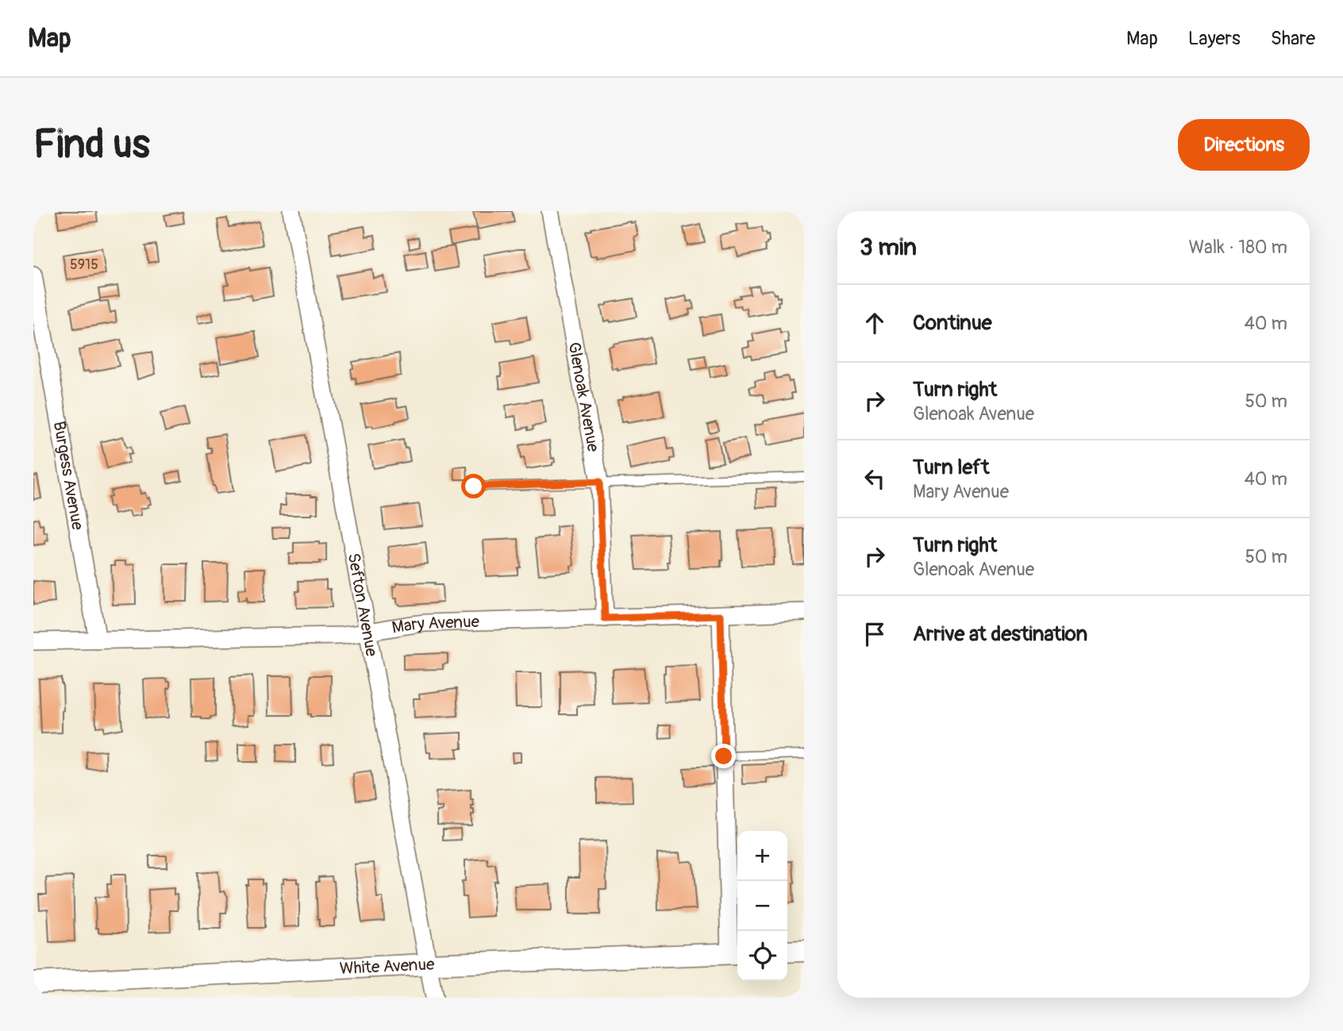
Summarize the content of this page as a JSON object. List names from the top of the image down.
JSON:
{
  "streets": {
    "street": [
      "Glenoak Avenue",
      "Burgess Avenue",
      "Sefton Avenue",
      "Mary Avenue",
      "White Avenue"
    ]
  },
  "crossings": [
    ["Glenoak Avenue", "Mary Avenue"],
    ["Burgess Avenue", "Mary Avenue"],
    ["Sefton Avenue", "Mary Avenue"],
    ["Sefton Avenue", "White Avenue"]
  ],
  "house_numbers": ["5915"],
  "page": {
    "header": "Map",
    "nav": ["Map", "Layers", "Share"],
    "buttons": "Directions",
    "title": "Find us",
    "heading": ["3 min", "Walk · 180 m"],
    "list": [
      ["Continue", "40 m"],
      ["Turn right", "Glenoak Avenue", "50 m"],
      ["Turn left", "Mary Avenue", "40 m"],
      ["Turn right", "Glenoak Avenue", "50 m"],
      "Arrive at destination"
    ],
    "map_buttons": ["+", "−"]
  }
}
